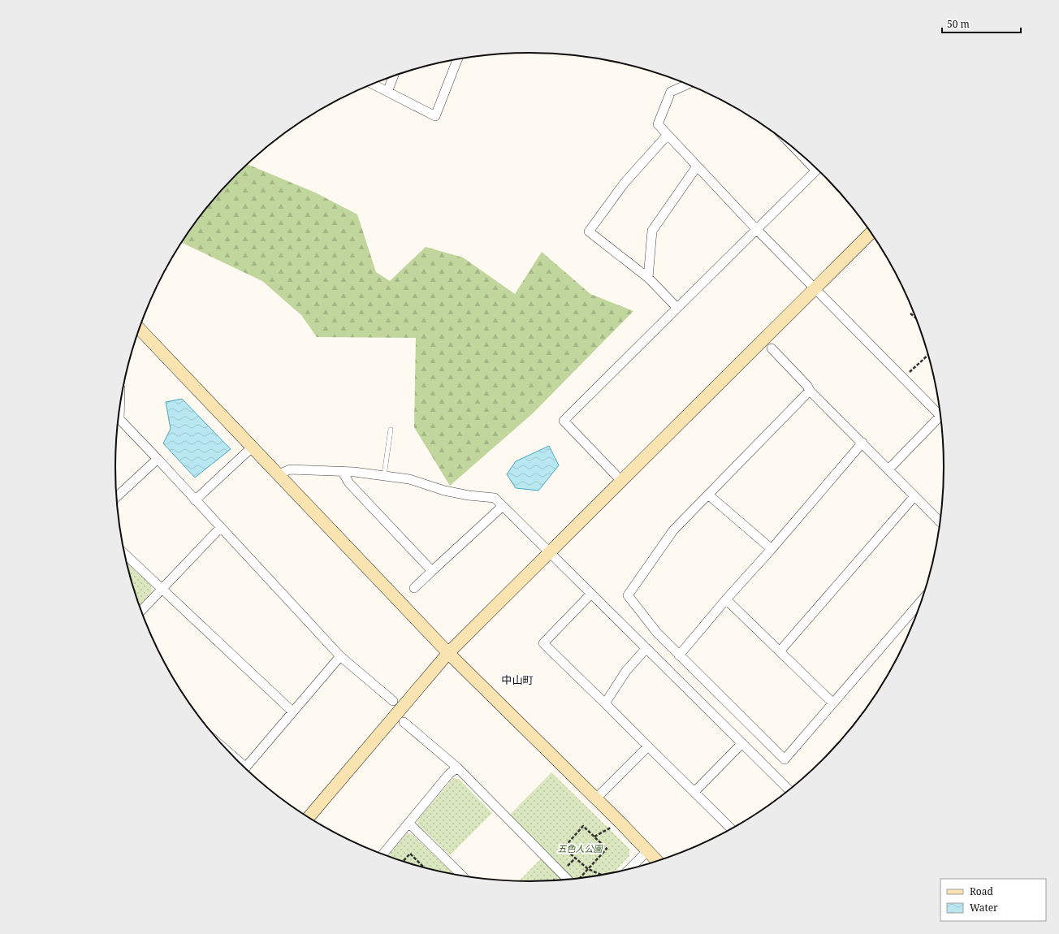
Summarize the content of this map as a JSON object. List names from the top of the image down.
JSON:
{
  "districts": ["中山町"],
  "parks": ["五色人公園"],
  "legend": ["Road", "Water"],
  "scale_bar": "50 m"
}
